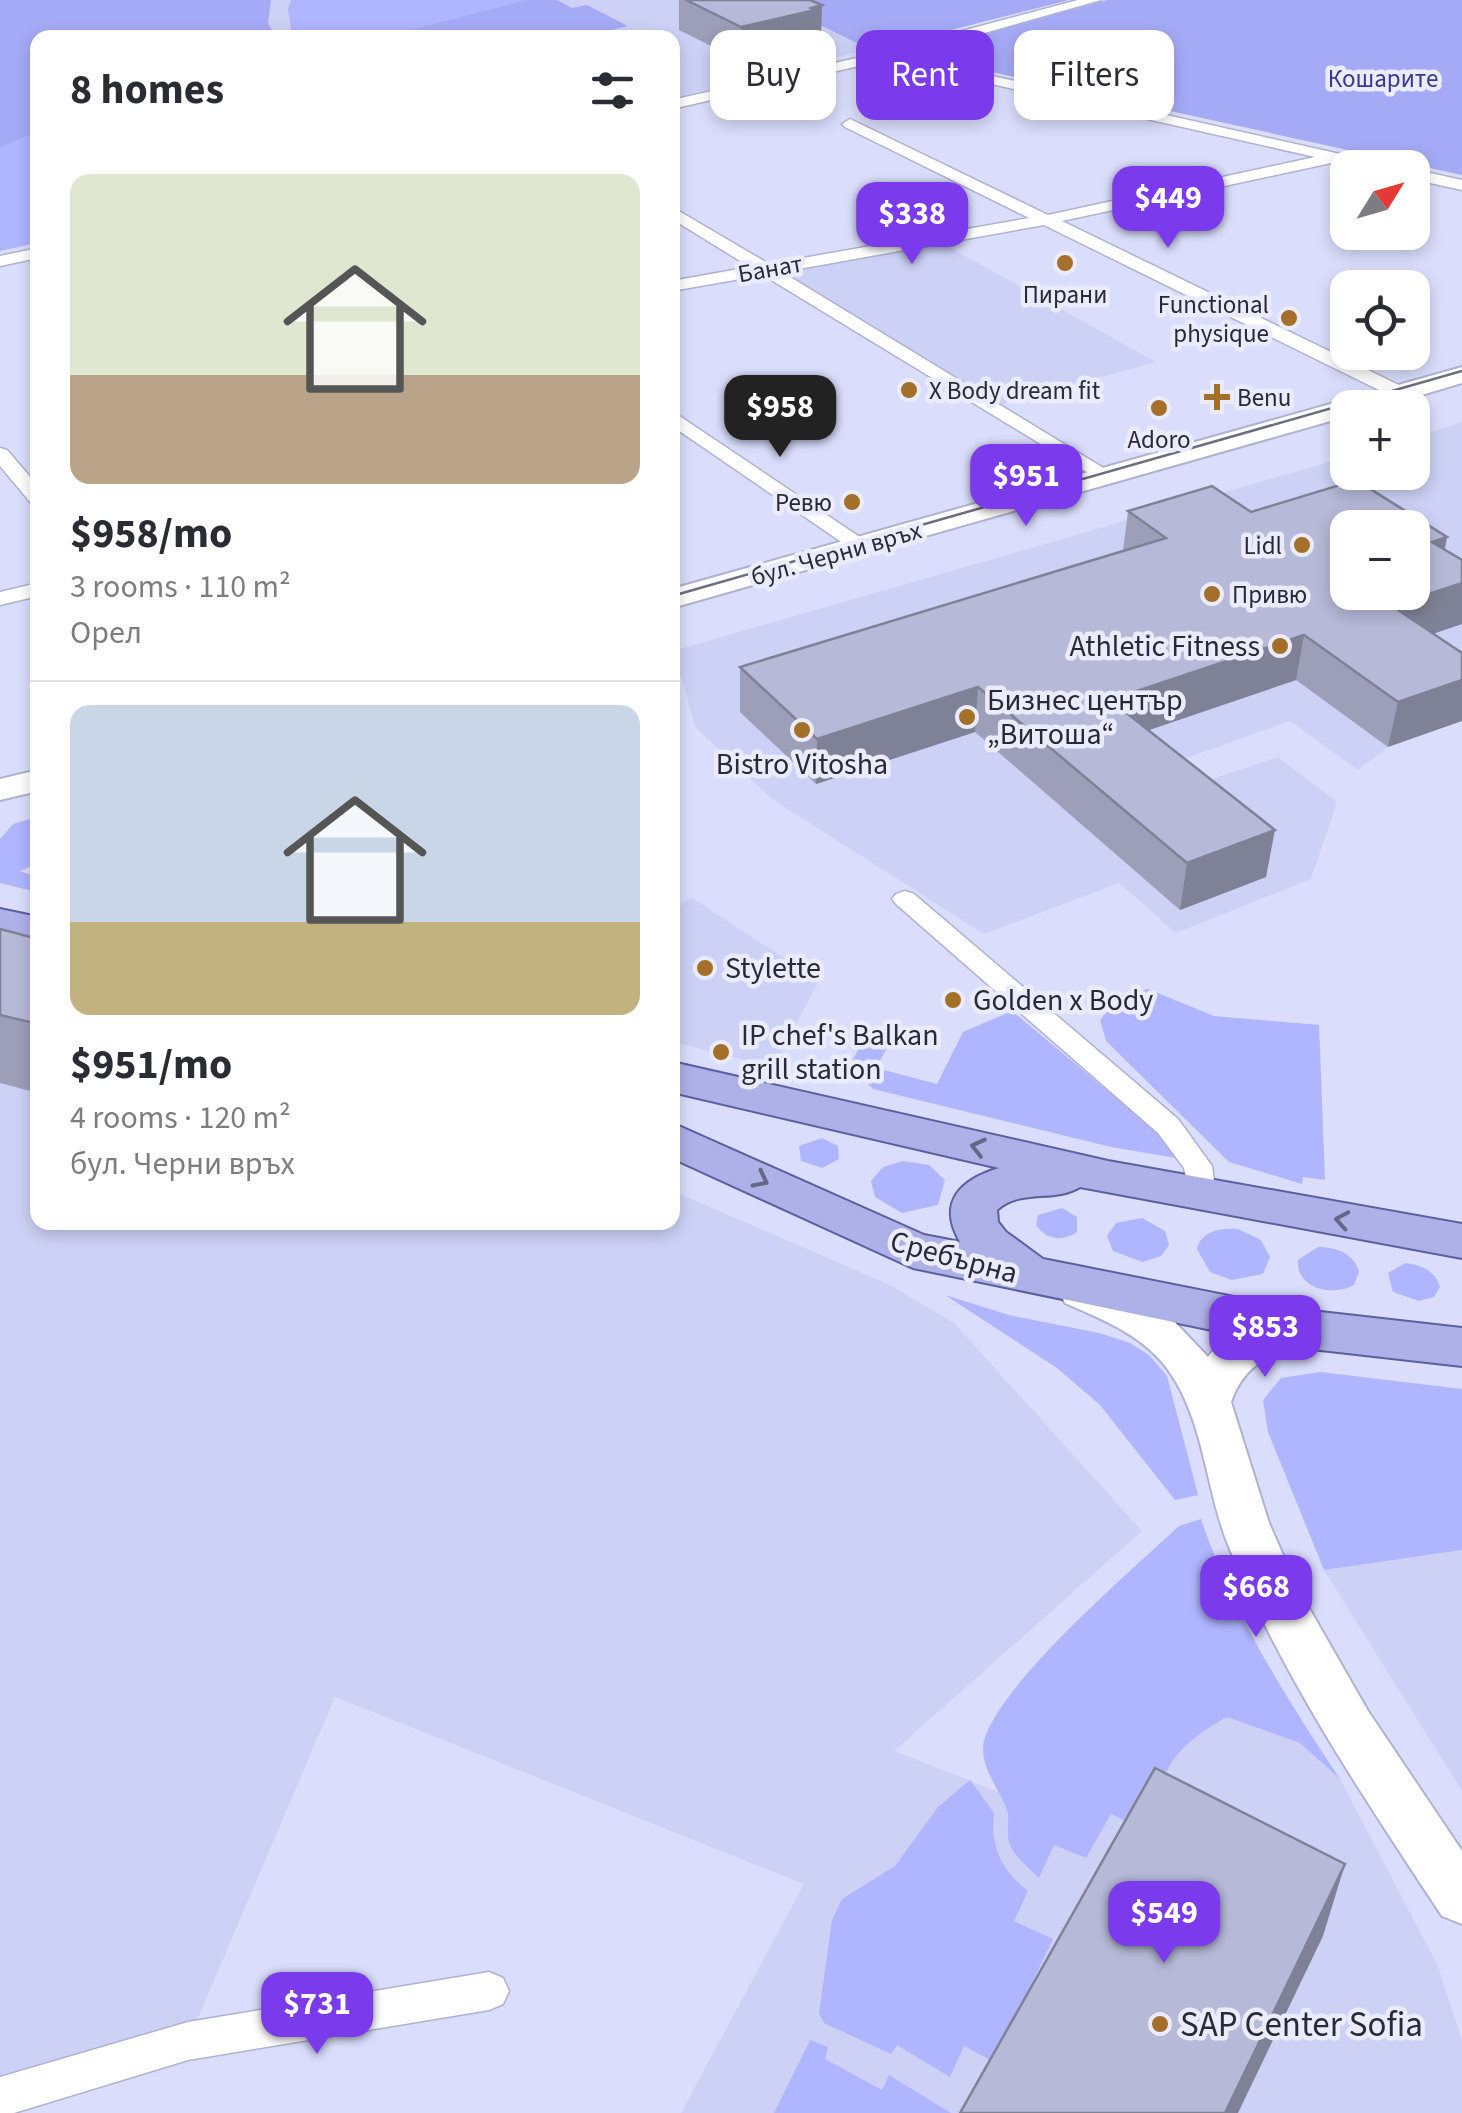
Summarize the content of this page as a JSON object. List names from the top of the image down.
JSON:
{
  "streets": {
    "main road": ["бул. Черни връх", "Сребърна"],
    "street": ["Банат"]
  },
  "parks": ["Кошарите"],
  "places": {
    "other": [
      "Пирани",
      "Functional physique",
      "X Body dream fit",
      "Adoro",
      "Ревю",
      "Lidl",
      "Привю",
      "Athletic Fitness",
      "Бизнес център „Витоша“",
      "Bistro Vitosha",
      "Stylette",
      "Golden x Body",
      "IP chef's Balkan grill station",
      "SAP Center Sofia"
    ],
    "health": ["Benu"]
  },
  "north": "top right",
  "page": {
    "chip": ["Buy", "Rent", "Filters"],
    "heading": "8 homes",
    "map_buttons": ["+", "−"],
    "list": [
      {
        "name": "$958/mo",
        "note": "3 rooms · 110 m² · Орел"
      },
      {
        "name": "$951/mo",
        "note": "4 rooms · 120 m² · бул. Черни връх"
      }
    ],
    "price": [
      "$449",
      "$338",
      "$958",
      "$951",
      "$853",
      "$668",
      "$549",
      "$731"
    ]
  }
}
